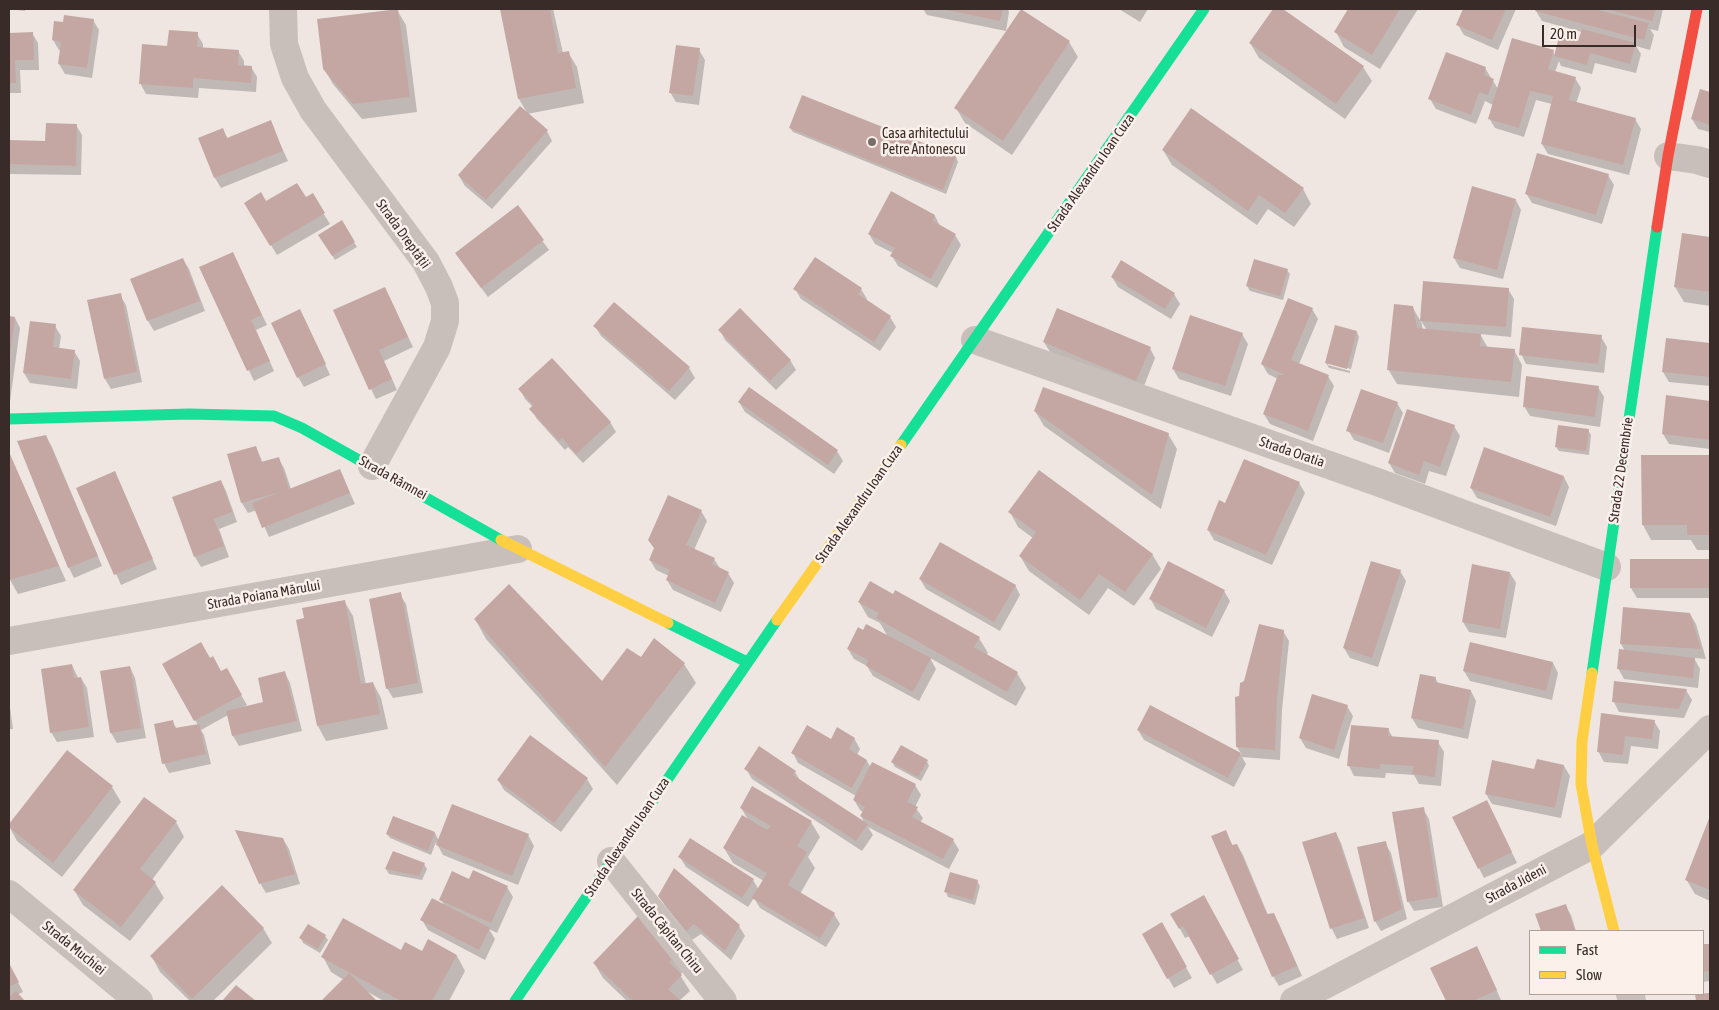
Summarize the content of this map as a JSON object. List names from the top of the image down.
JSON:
{
  "streets": {
    "street": [
      "Strada Alexandru Ioan Cuza",
      "Strada Dreptății",
      "Strada Oratia",
      "Strada 22 Decembrie",
      "Strada Râmnei",
      "Strada Poiana Mărului",
      "Strada Jideni",
      "Strada Căpitan Chiru",
      "Strada Muchiei"
    ]
  },
  "crossings": [
    ["Strada Alexandru Ioan Cuza", "Strada Oratia"],
    ["Strada Alexandru Ioan Cuza", "Strada Râmnei"],
    ["Strada Alexandru Ioan Cuza", "Strada Căpitan Chiru"],
    ["Strada Dreptății", "Strada Râmnei"],
    ["Strada Oratia", "Strada 22 Decembrie"],
    ["Strada 22 Decembrie", "Strada Jideni"],
    ["Strada Râmnei", "Strada Poiana Mărului"]
  ],
  "places": ["Casa arhitectului Petre Antonescu"],
  "legend": ["Fast", "Slow"],
  "scale_bar": "20 m"
}
